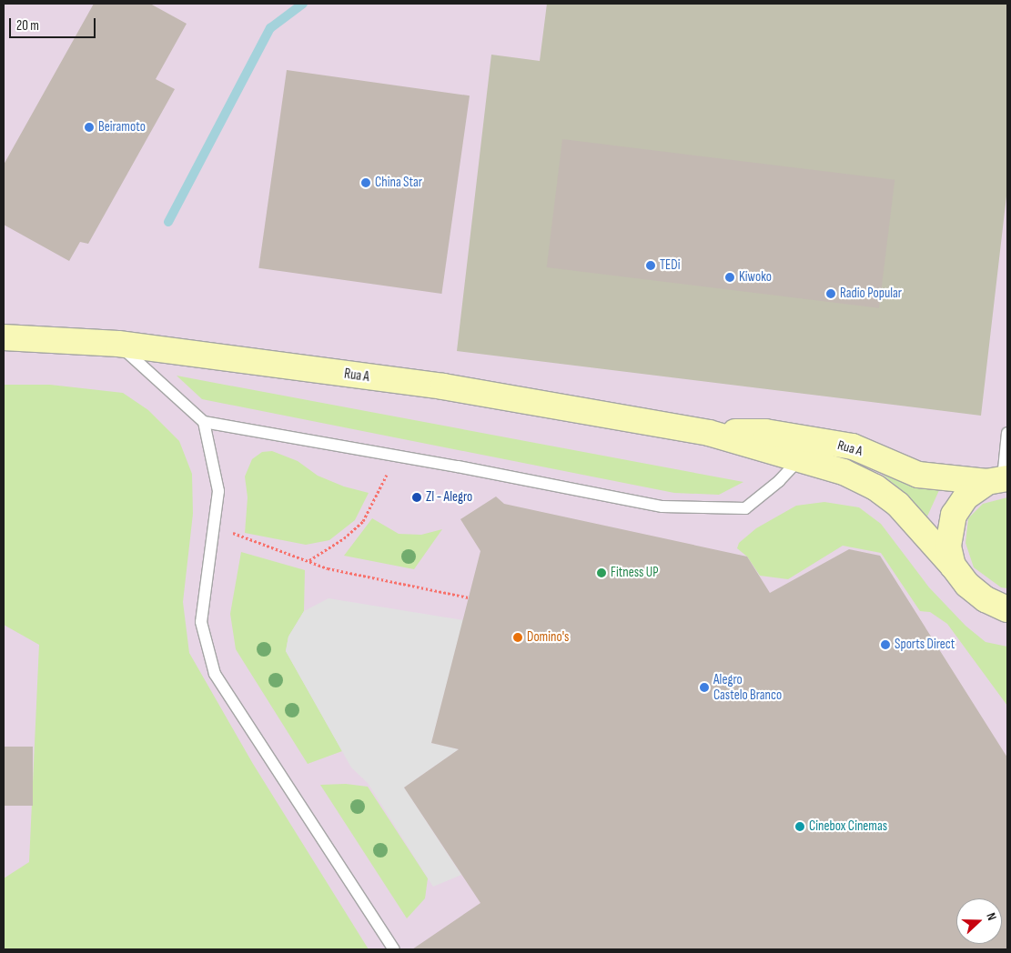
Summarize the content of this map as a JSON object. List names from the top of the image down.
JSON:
{
  "streets": {
    "street": ["Rua A"]
  },
  "places": [
    "Beiramoto",
    "China Star",
    "TEDi",
    "Kiwoko",
    "Radio Popular",
    "ZI - Alegro",
    "Fitness UP",
    "Domino's",
    "Sports Direct",
    "Alegro Castelo Branco",
    "Cinebox Cinemas"
  ],
  "scale_bar": "20 m",
  "north": "right"
}
